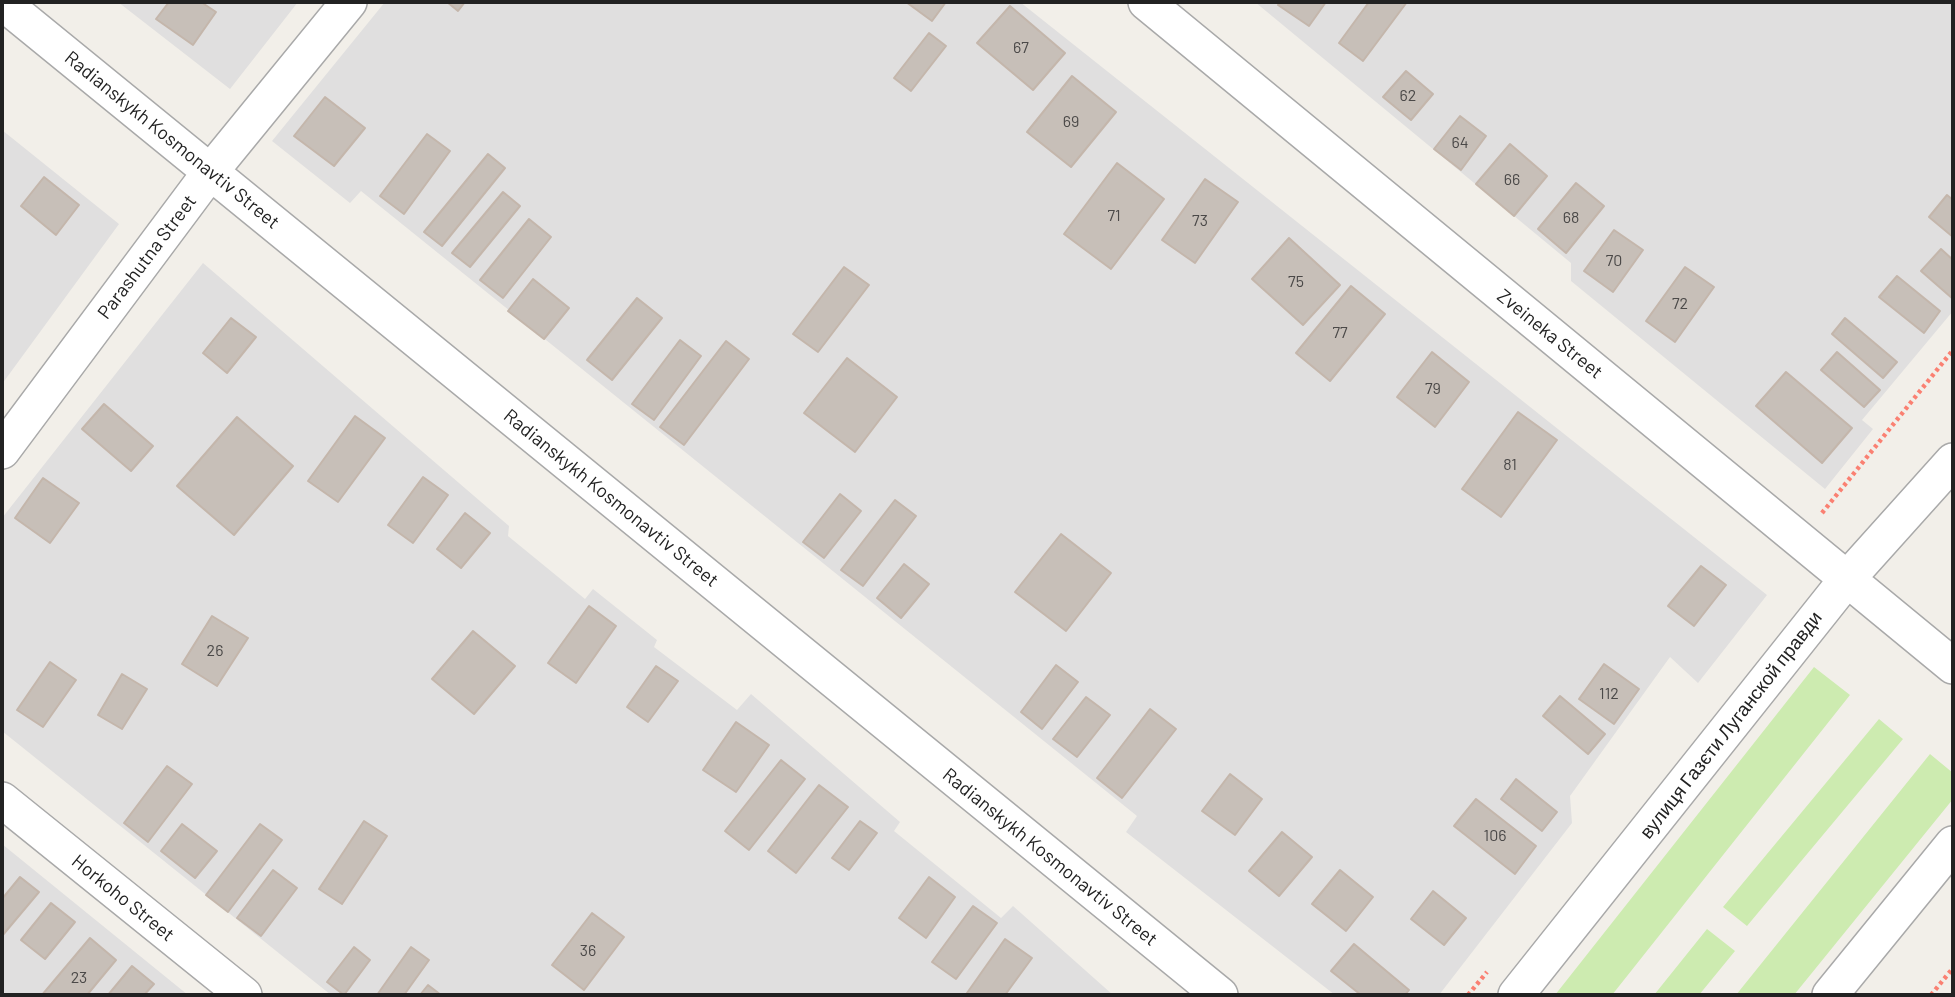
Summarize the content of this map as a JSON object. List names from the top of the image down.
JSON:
{
  "streets": {
    "street": [
      "Radianskykh Kosmonavtiv Street",
      "Parashutna Street",
      "Zveineka Street",
      "вулиця Газєти Луганской правди",
      "Horkoho Street"
    ]
  },
  "crossings": [
    ["Radianskykh Kosmonavtiv Street", "Parashutna Street"],
    ["Zveineka Street", "вулиця Газєти Луганской правди"]
  ],
  "house_numbers": [
    "67",
    "62",
    "69",
    "64",
    "66",
    "71",
    "68",
    "73",
    "70",
    "75",
    "72",
    "77",
    "79",
    "81",
    "26",
    "112",
    "106",
    "36",
    "23"
  ]
}
